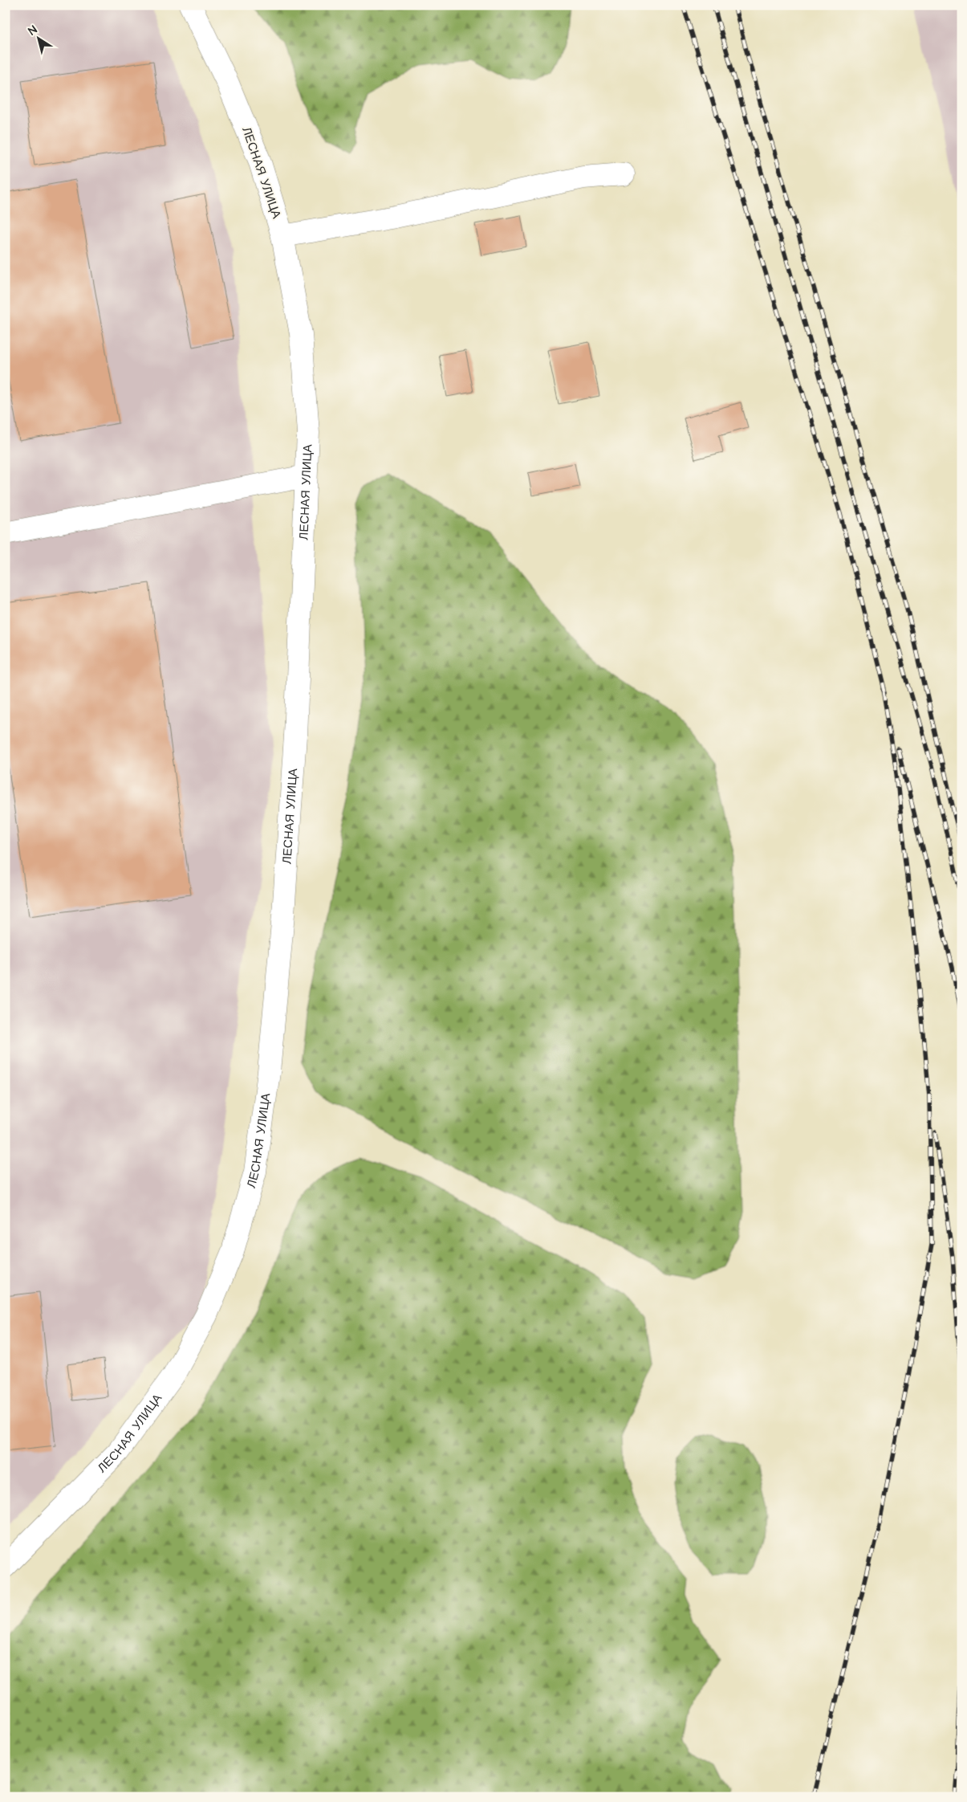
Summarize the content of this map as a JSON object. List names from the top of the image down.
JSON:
{
  "streets": {
    "street": ["ЛЕСНАЯ УЛИЦА"]
  },
  "north": "top left"
}
